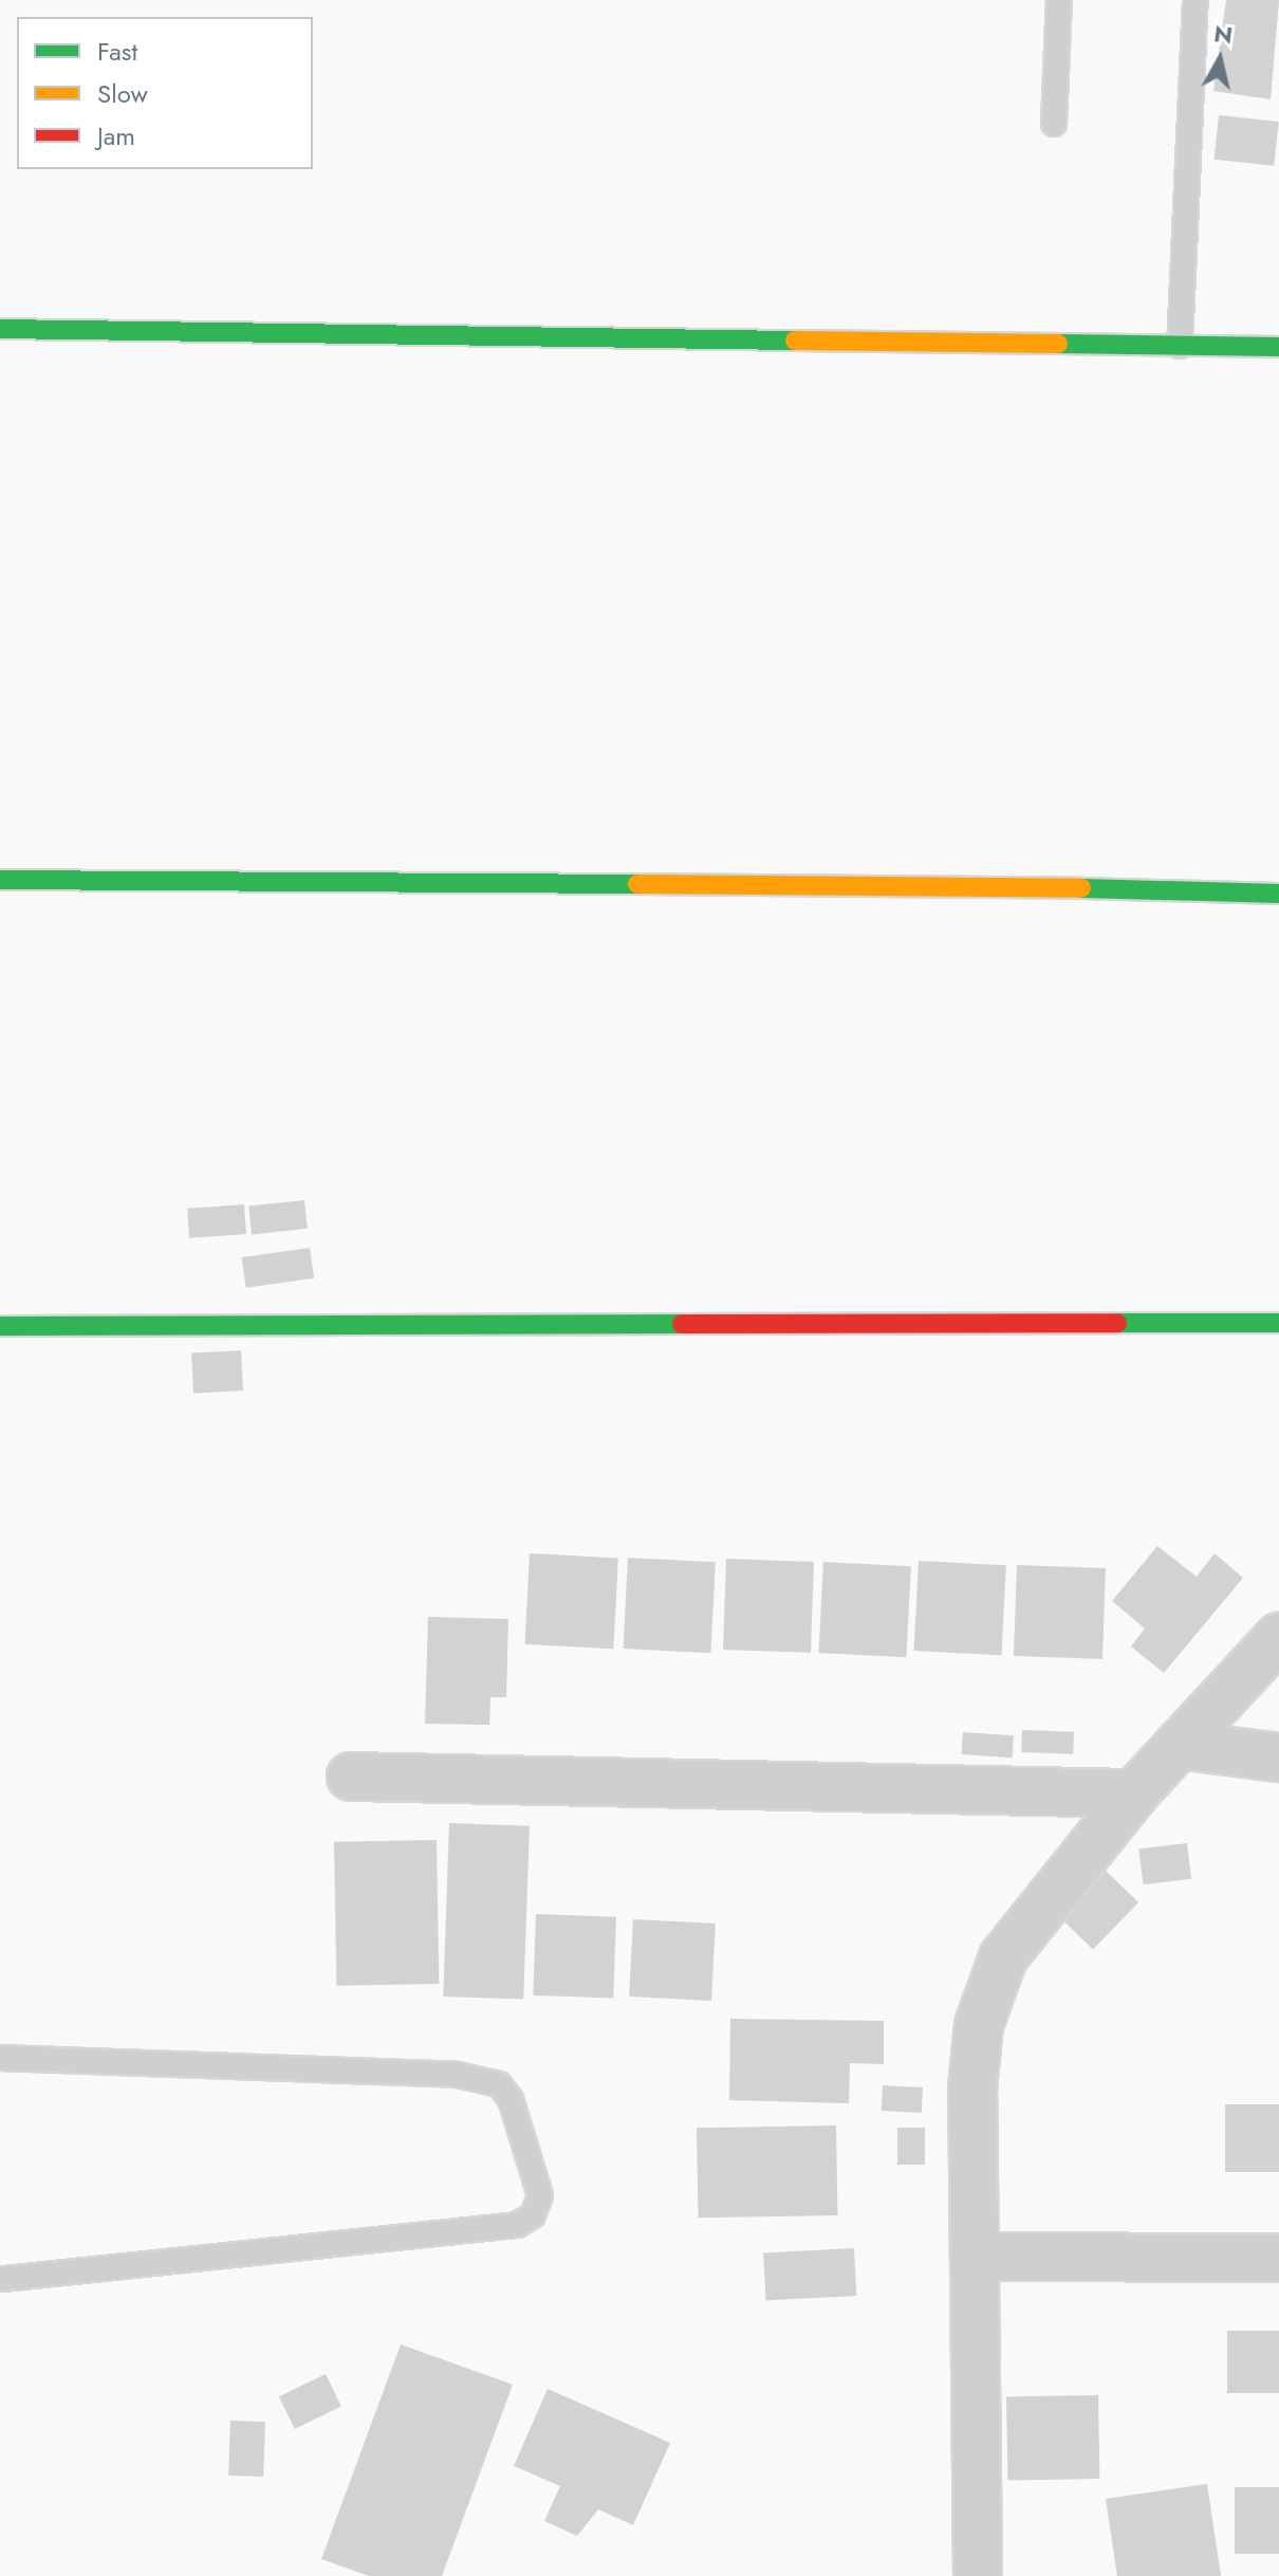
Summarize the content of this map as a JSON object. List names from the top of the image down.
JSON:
{
  "legend": ["Fast", "Slow", "Jam"],
  "north": "top"
}
